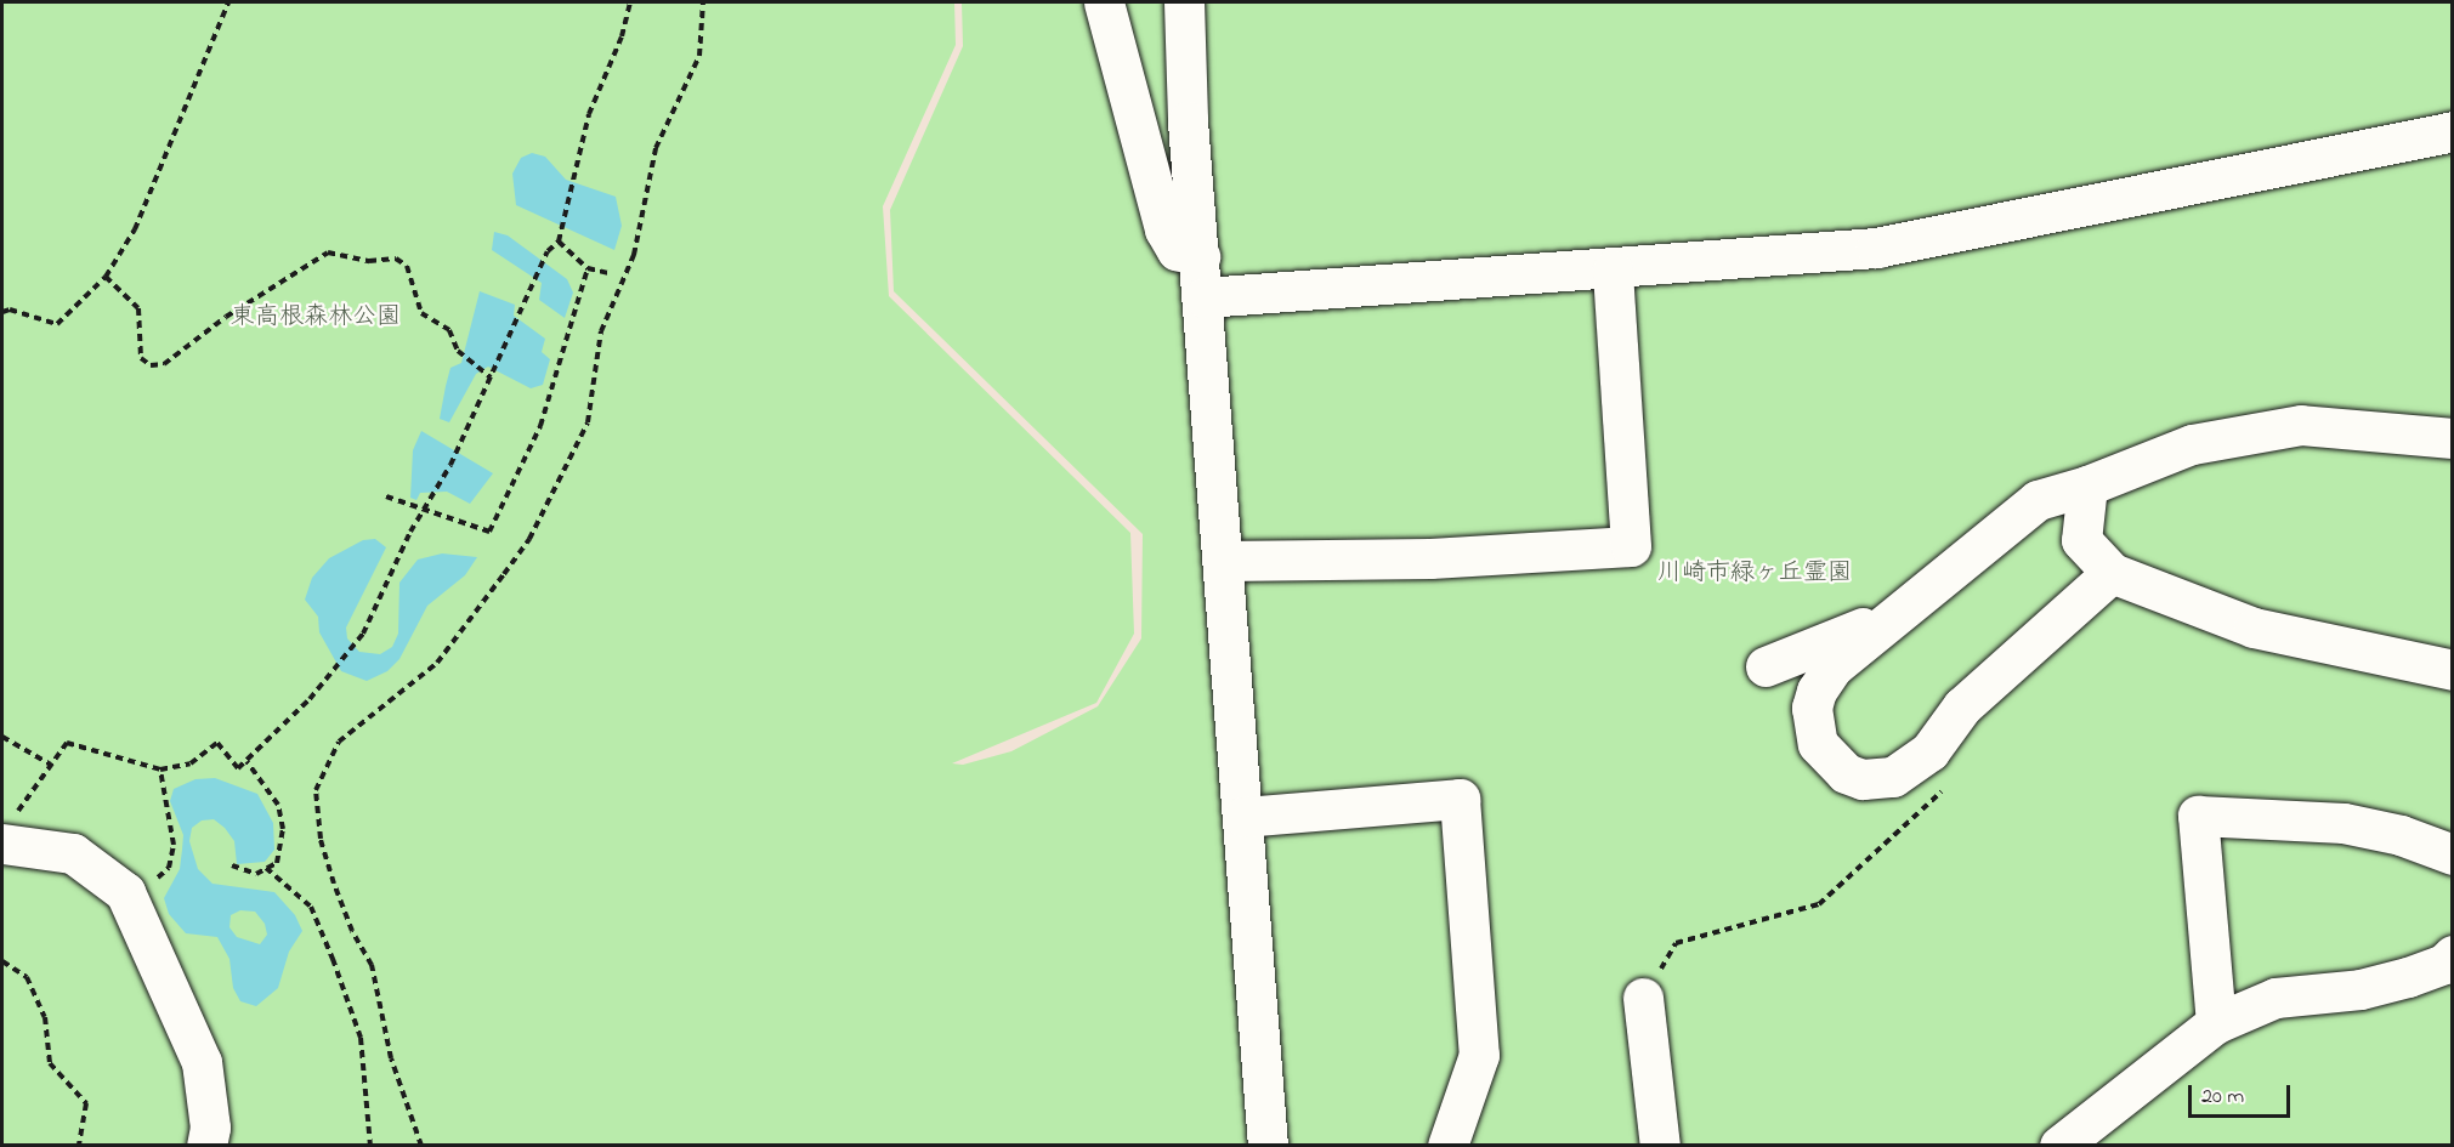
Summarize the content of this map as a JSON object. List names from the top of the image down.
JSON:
{
  "parks": ["東高根森林公園", "川崎市緑ヶ丘霊園"],
  "scale_bar": "20 m"
}
